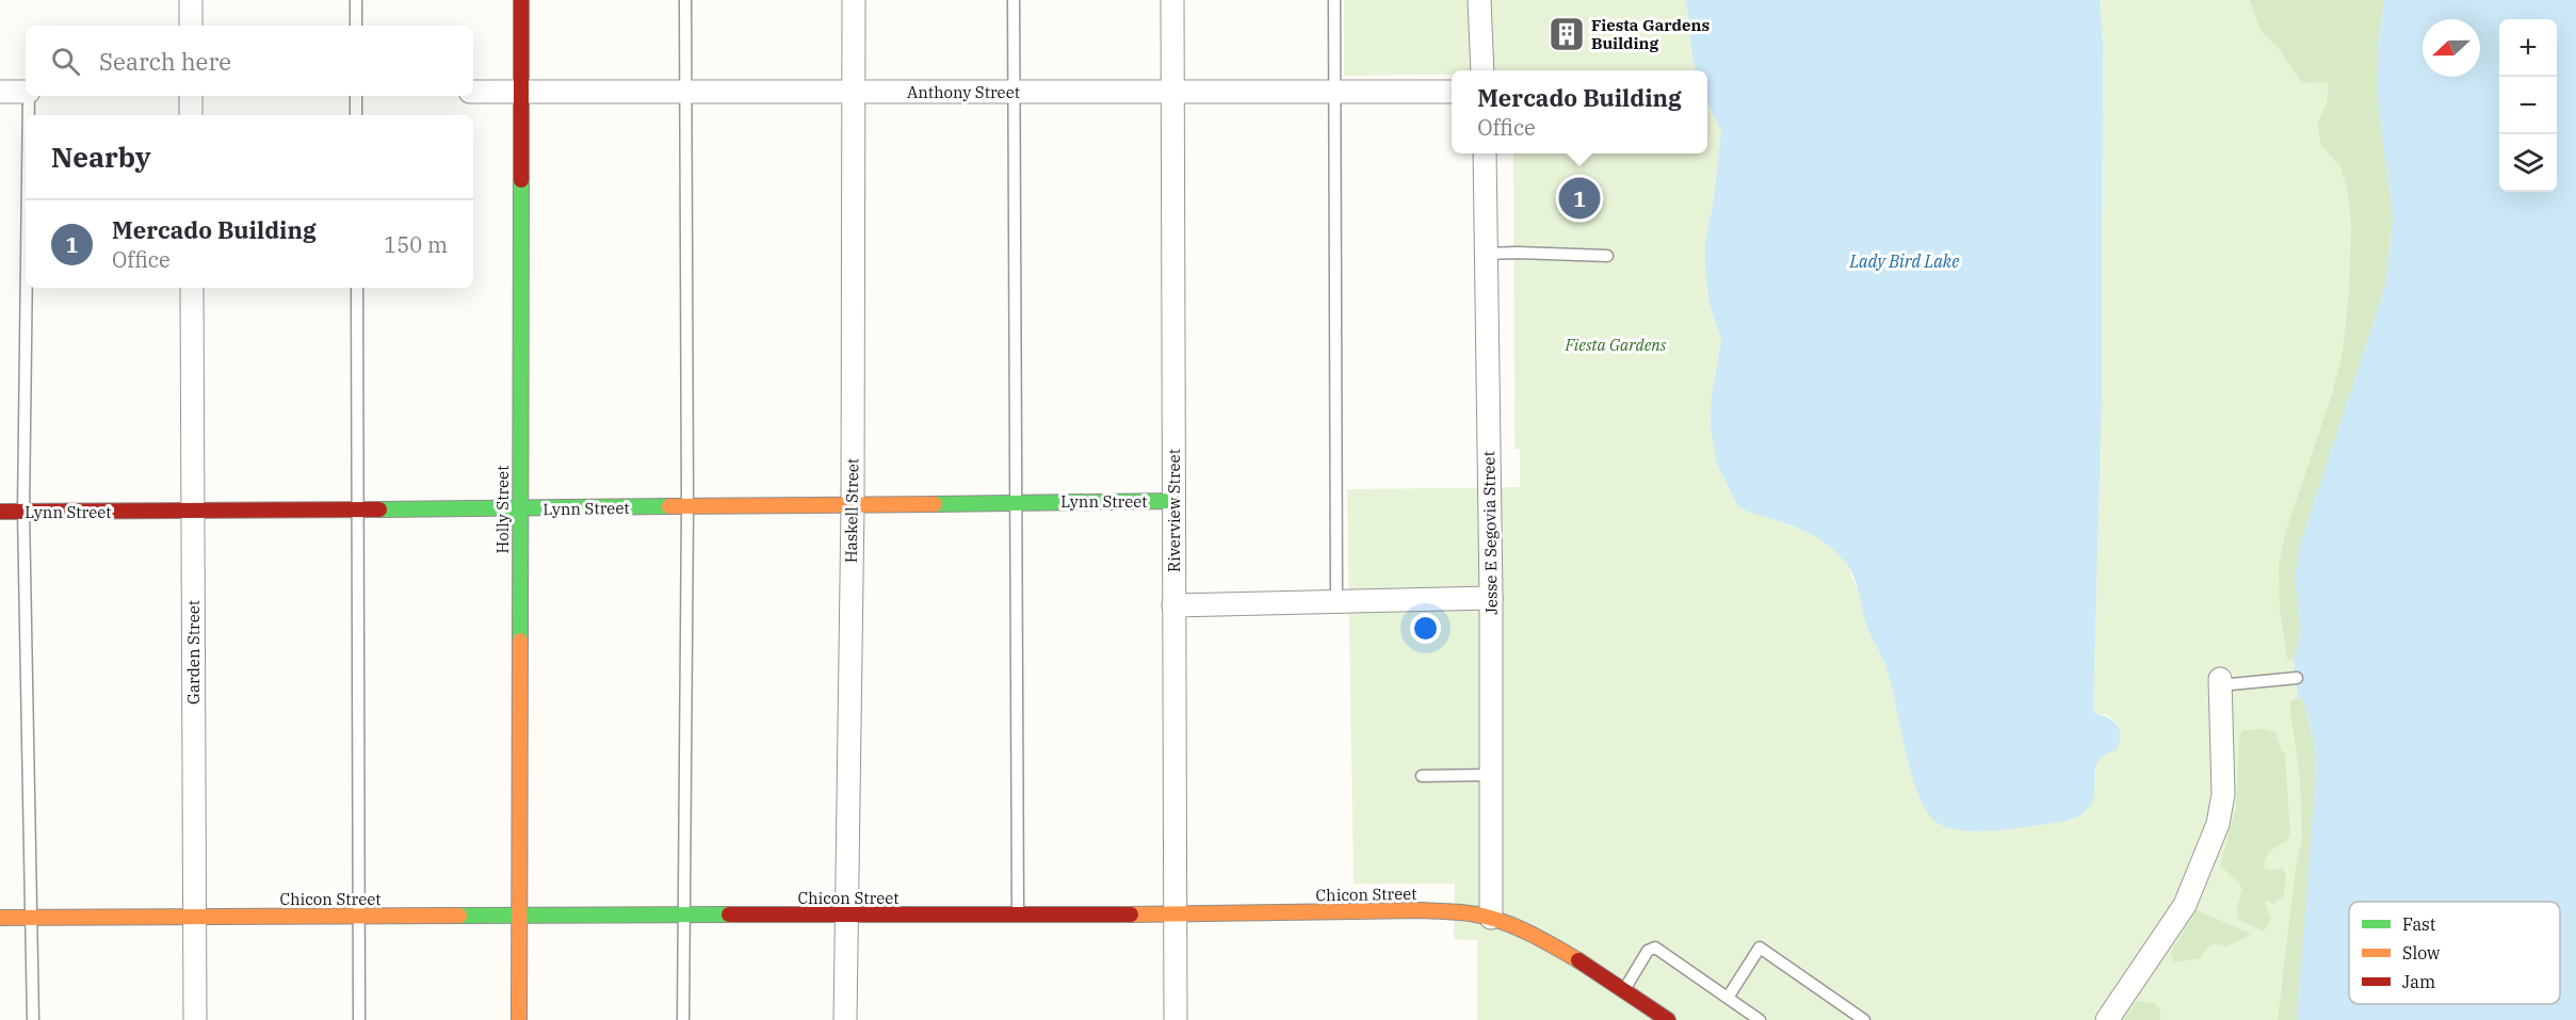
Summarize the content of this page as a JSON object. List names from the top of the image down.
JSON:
{
  "streets": {
    "street": [
      "Anthony Street",
      "Lynn Street",
      "Holly Street",
      "Haskell Street",
      "Riverview Street",
      "Jesse E Segovia Street",
      "Garden Street",
      "Chicon Street"
    ]
  },
  "crossings": [
    ["Anthony Street", "Holly Street"],
    ["Anthony Street", "Haskell Street"],
    ["Anthony Street", "Riverview Street"],
    ["Lynn Street", "Holly Street"],
    ["Lynn Street", "Haskell Street"],
    ["Lynn Street", "Riverview Street"],
    ["Lynn Street", "Garden Street"],
    ["Holly Street", "Chicon Street"],
    ["Haskell Street", "Chicon Street"],
    ["Riverview Street", "Chicon Street"],
    ["Jesse E Segovia Street", "Chicon Street"],
    ["Garden Street", "Chicon Street"]
  ],
  "water": ["Lady Bird Lake"],
  "parks": ["Fiesta Gardens"],
  "places": {
    "building": ["Fiesta Gardens Building"]
  },
  "legend": ["Fast", "Slow", "Jam"],
  "north": "left",
  "page": {
    "map_buttons": ["+", "−"],
    "search": "Search here",
    "popup": ["Mercado Building", "Office"],
    "heading": "Nearby",
    "pins": "1",
    "list": [
      {
        "mark": "1",
        "name": "Mercado Building",
        "note": "Office",
        "value": "150 m"
      }
    ]
  }
}
